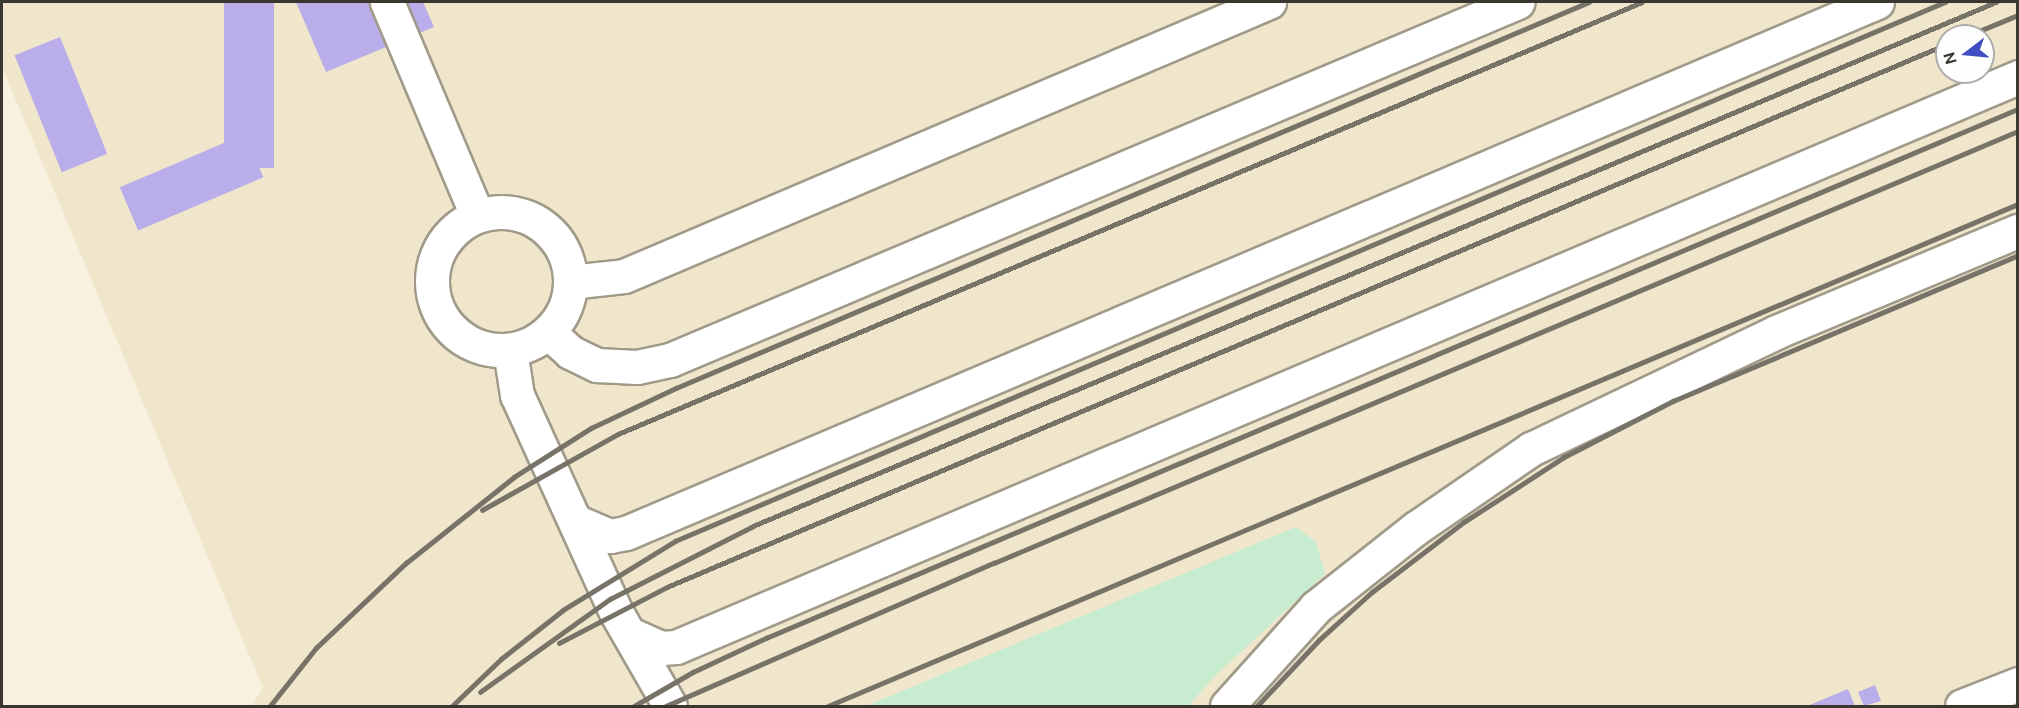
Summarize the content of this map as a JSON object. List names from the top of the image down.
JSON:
{
  "north": "left"
}
